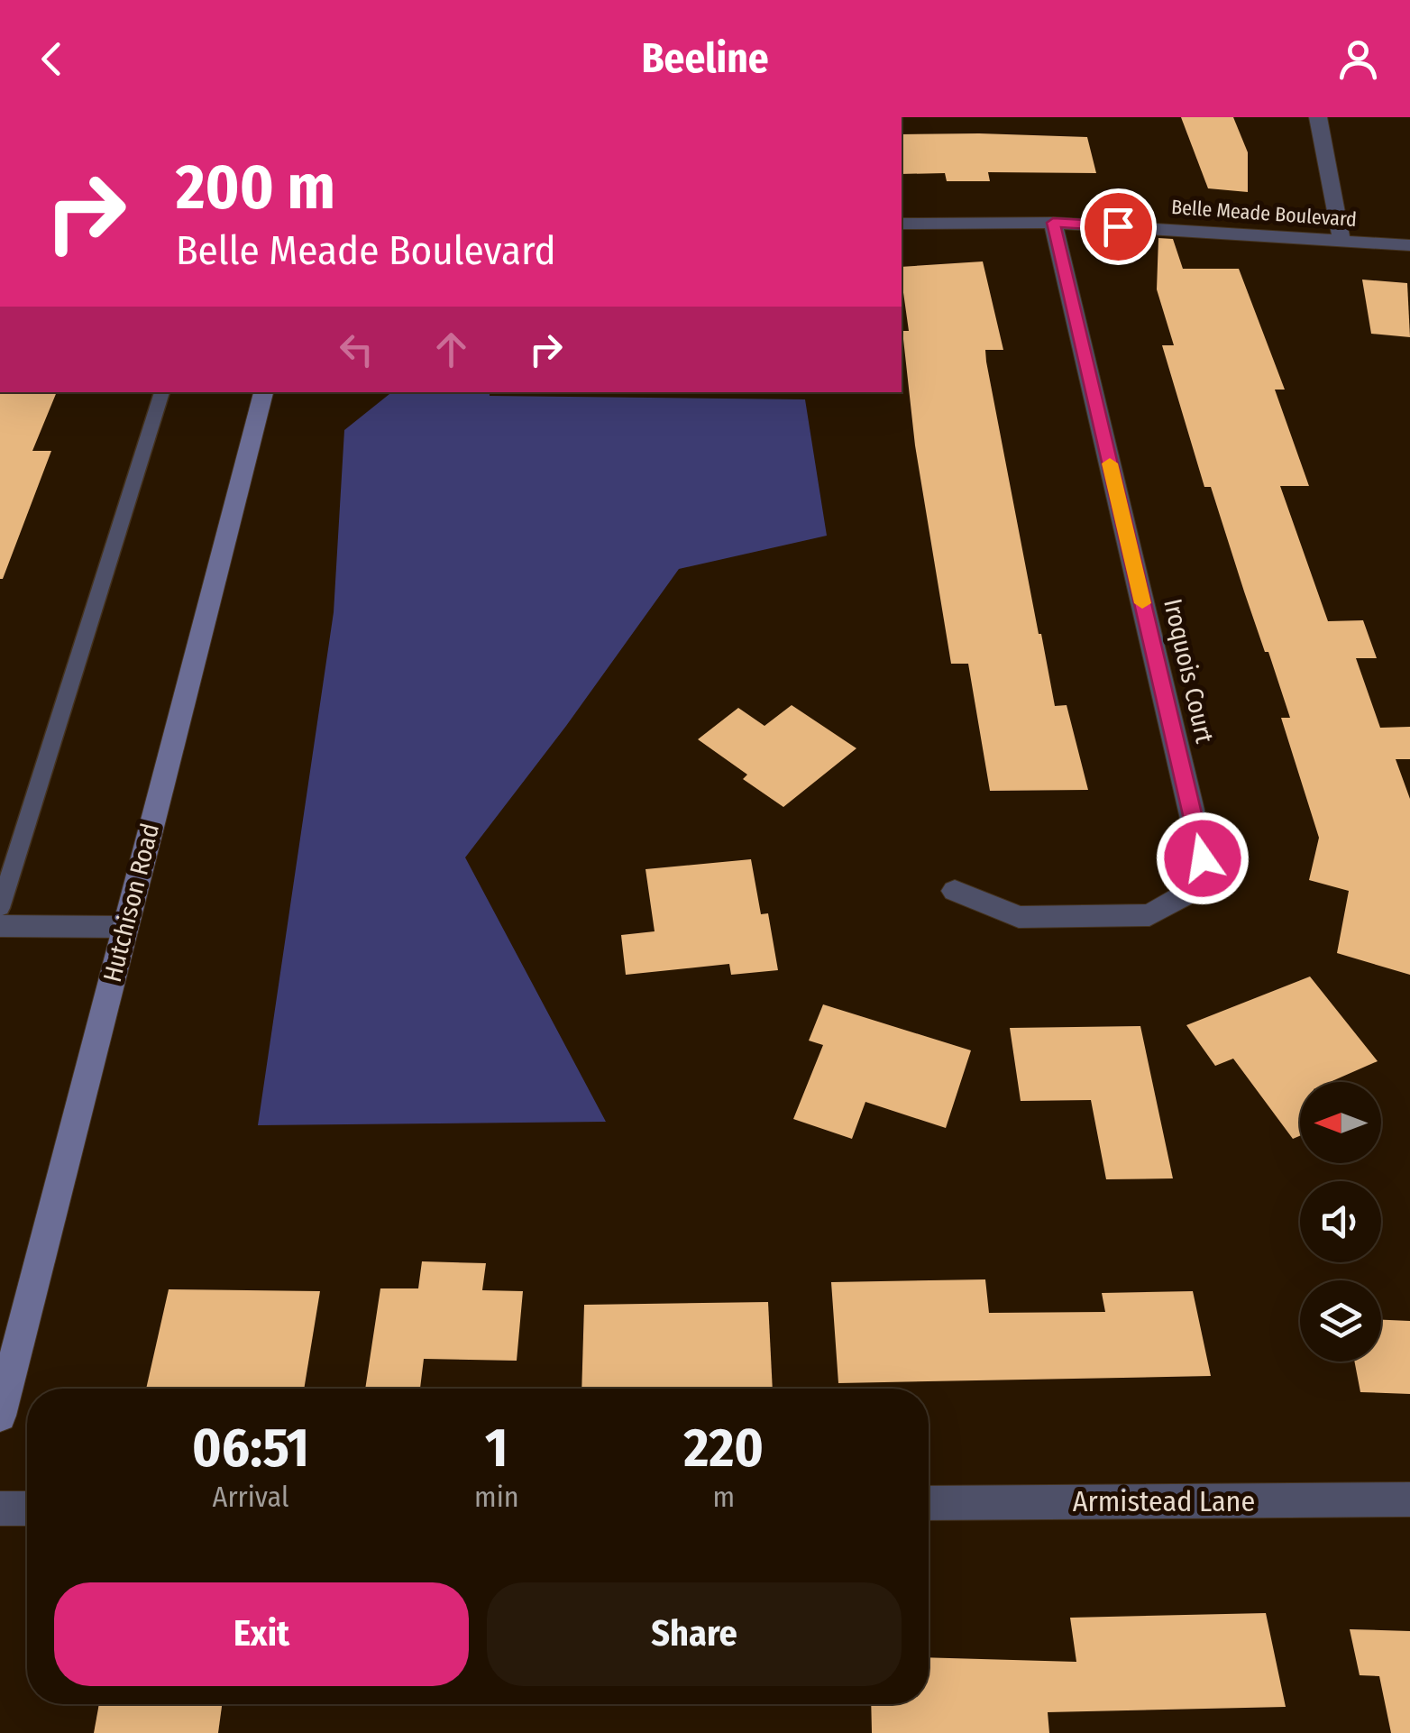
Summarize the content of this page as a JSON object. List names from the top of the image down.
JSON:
{
  "streets": {
    "street": [
      "Belle Meade Boulevard",
      "Iroquois Court",
      "Hutchison Road",
      "Armistead Lane"
    ]
  },
  "crossings": [
    ["Belle Meade Boulevard", "Iroquois Court"]
  ],
  "north": "left",
  "page": {
    "header": "Beeline",
    "turn": ["200 m", "Belle Meade Boulevard"],
    "eta": [
      "06:51",
      "Arrival",
      "1",
      "min",
      "220",
      "m"
    ],
    "buttons": ["Exit", "Share"]
  }
}
